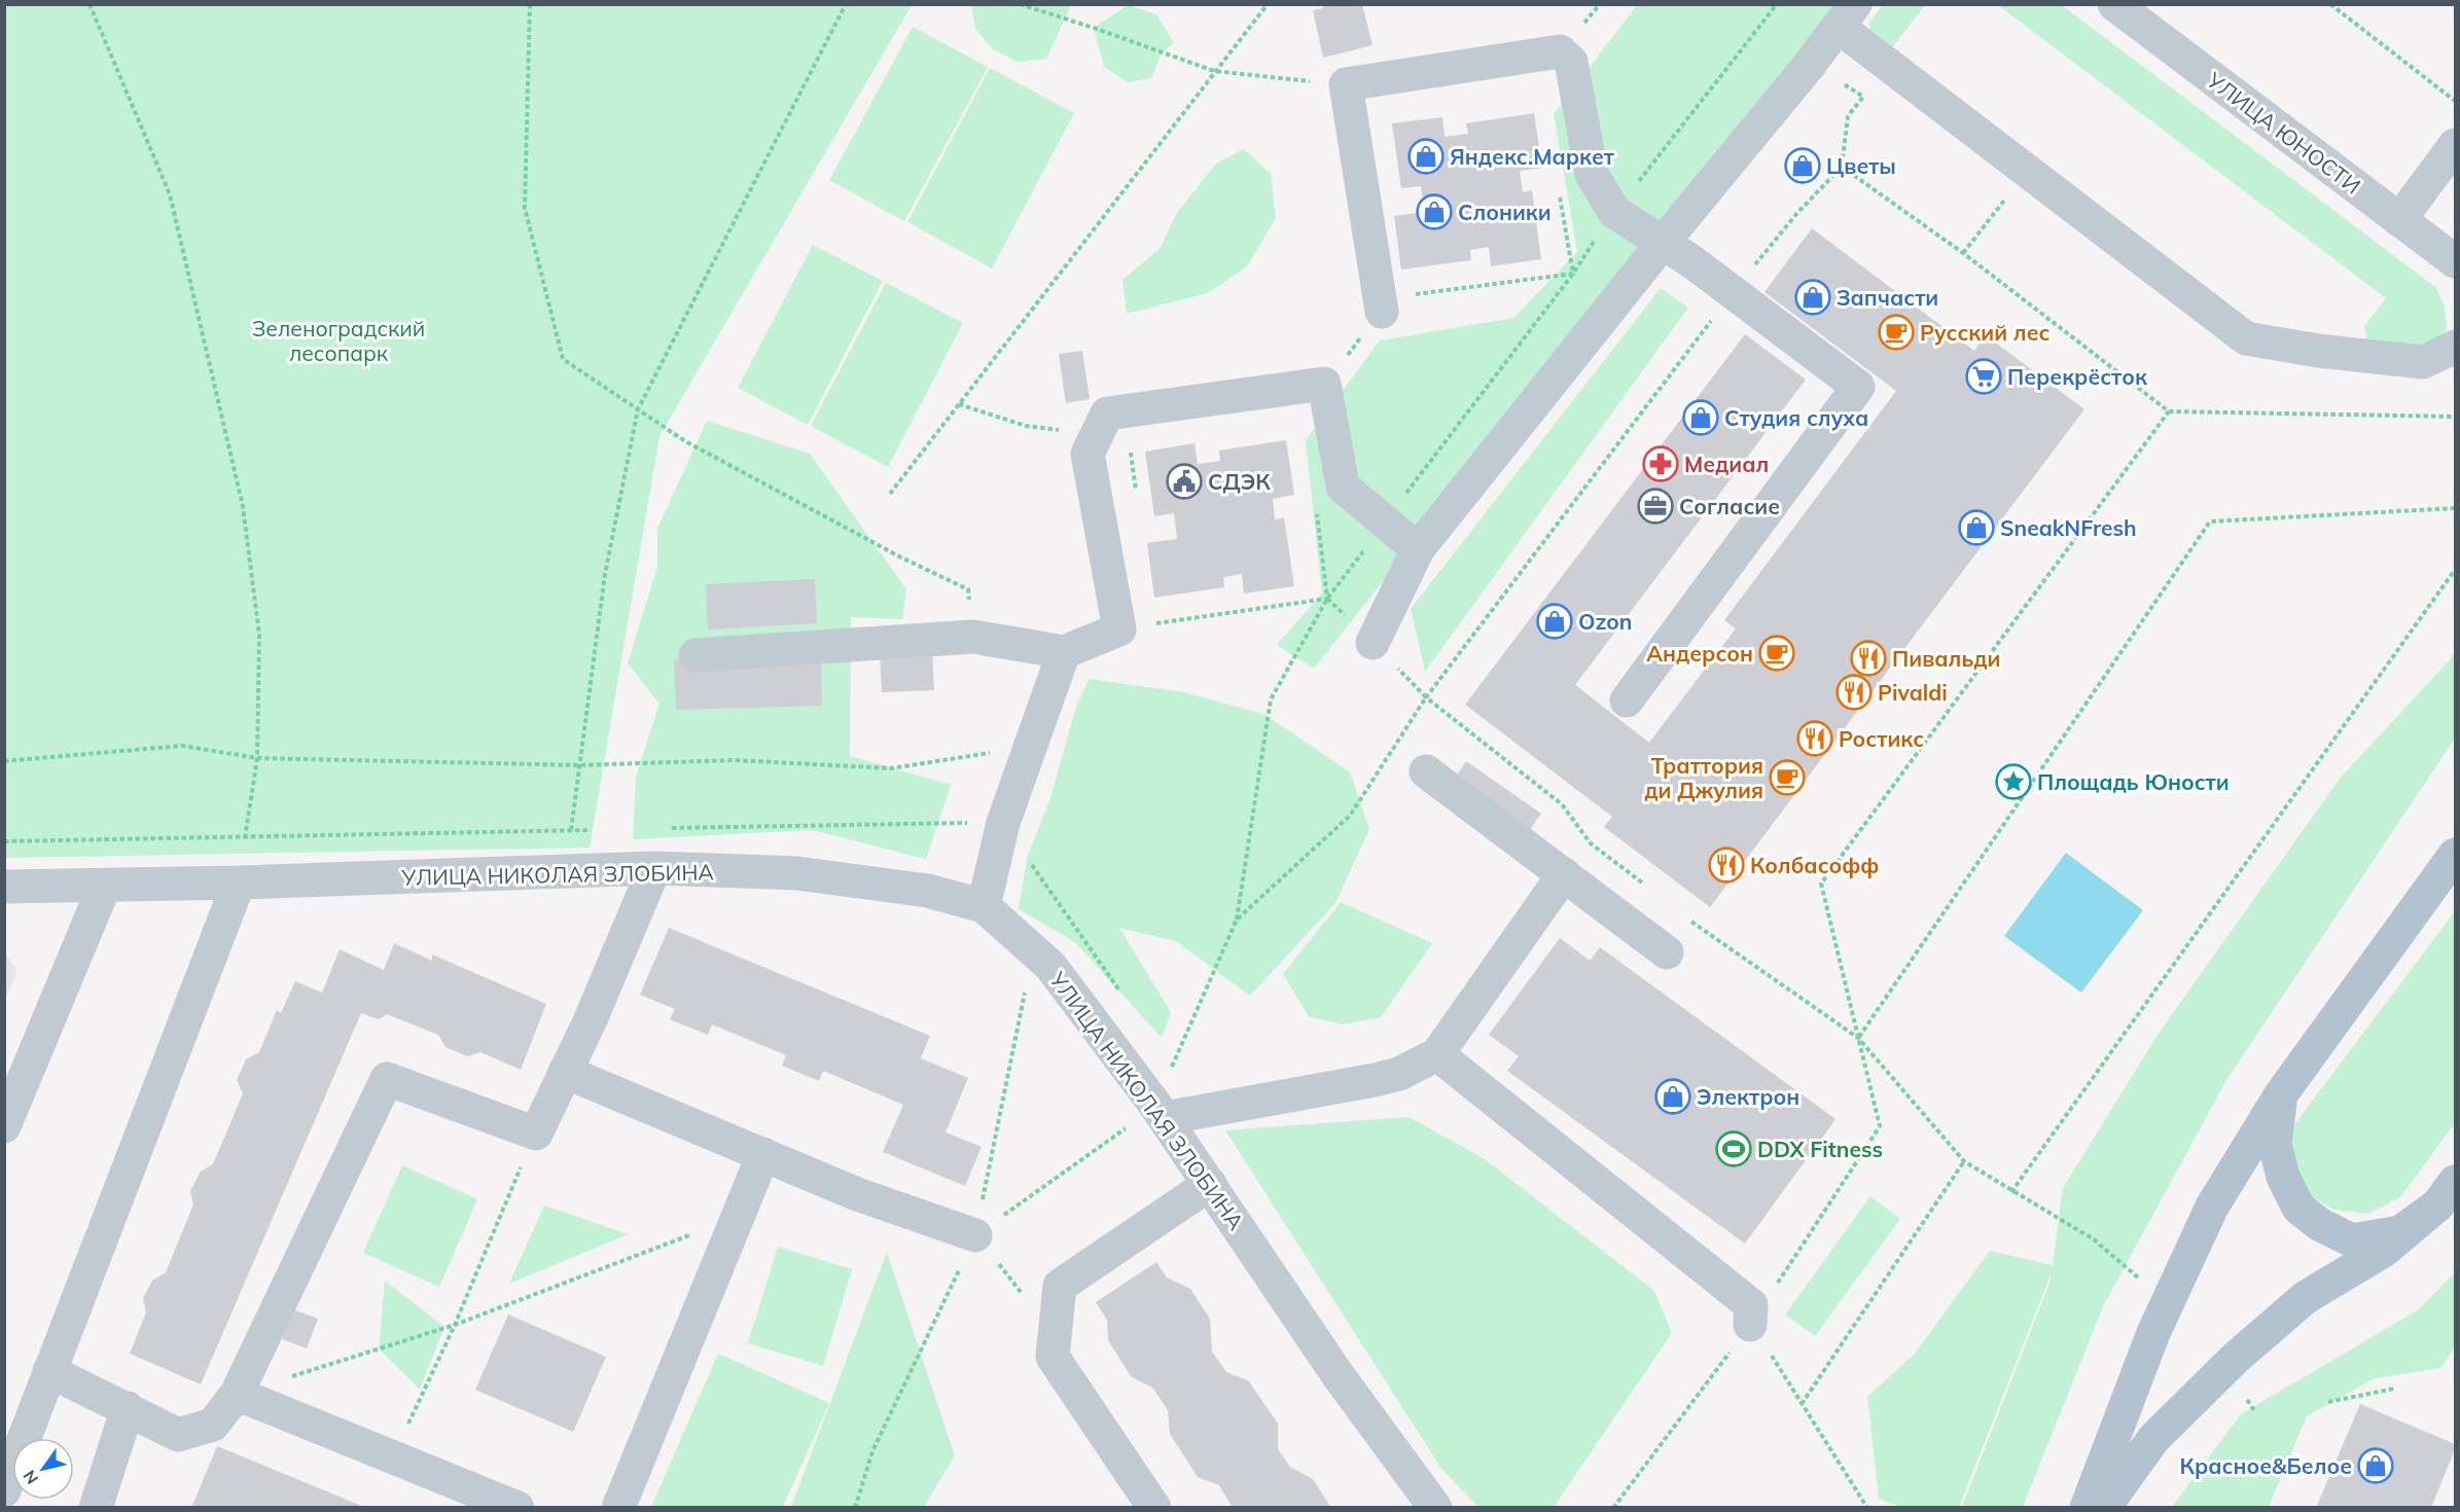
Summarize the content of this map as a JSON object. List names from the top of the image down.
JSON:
{
  "streets": {
    "street": ["УЛИЦА ЮНОСТИ", "УЛИЦА НИКОЛАЯ ЗЛОБИНА"]
  },
  "parks": ["Зеленоградский лесопарк"],
  "places": {
    "shop": [
      "Яндекс.Маркет",
      "Цветы",
      "Слоники",
      "Запчасти",
      "Студия слуха",
      "SneakNFresh",
      "Ozon",
      "Электрон",
      "Красное&Белое"
    ],
    "cafe": ["Русский лес", "Андерсон", "Траттория ди Джулия"],
    "supermarket": ["Перекрёсток"],
    "pharmacy": ["Медиал"],
    "public building": ["СДЭК"],
    "office": ["Согласие"],
    "restaurant": [
      "Пивальди",
      "Pivaldi",
      "Ростикс",
      "Колбасофф"
    ],
    "place": ["Площадь Юности"],
    "sports": ["DDX Fitness"]
  },
  "north": "bottom left"
}
